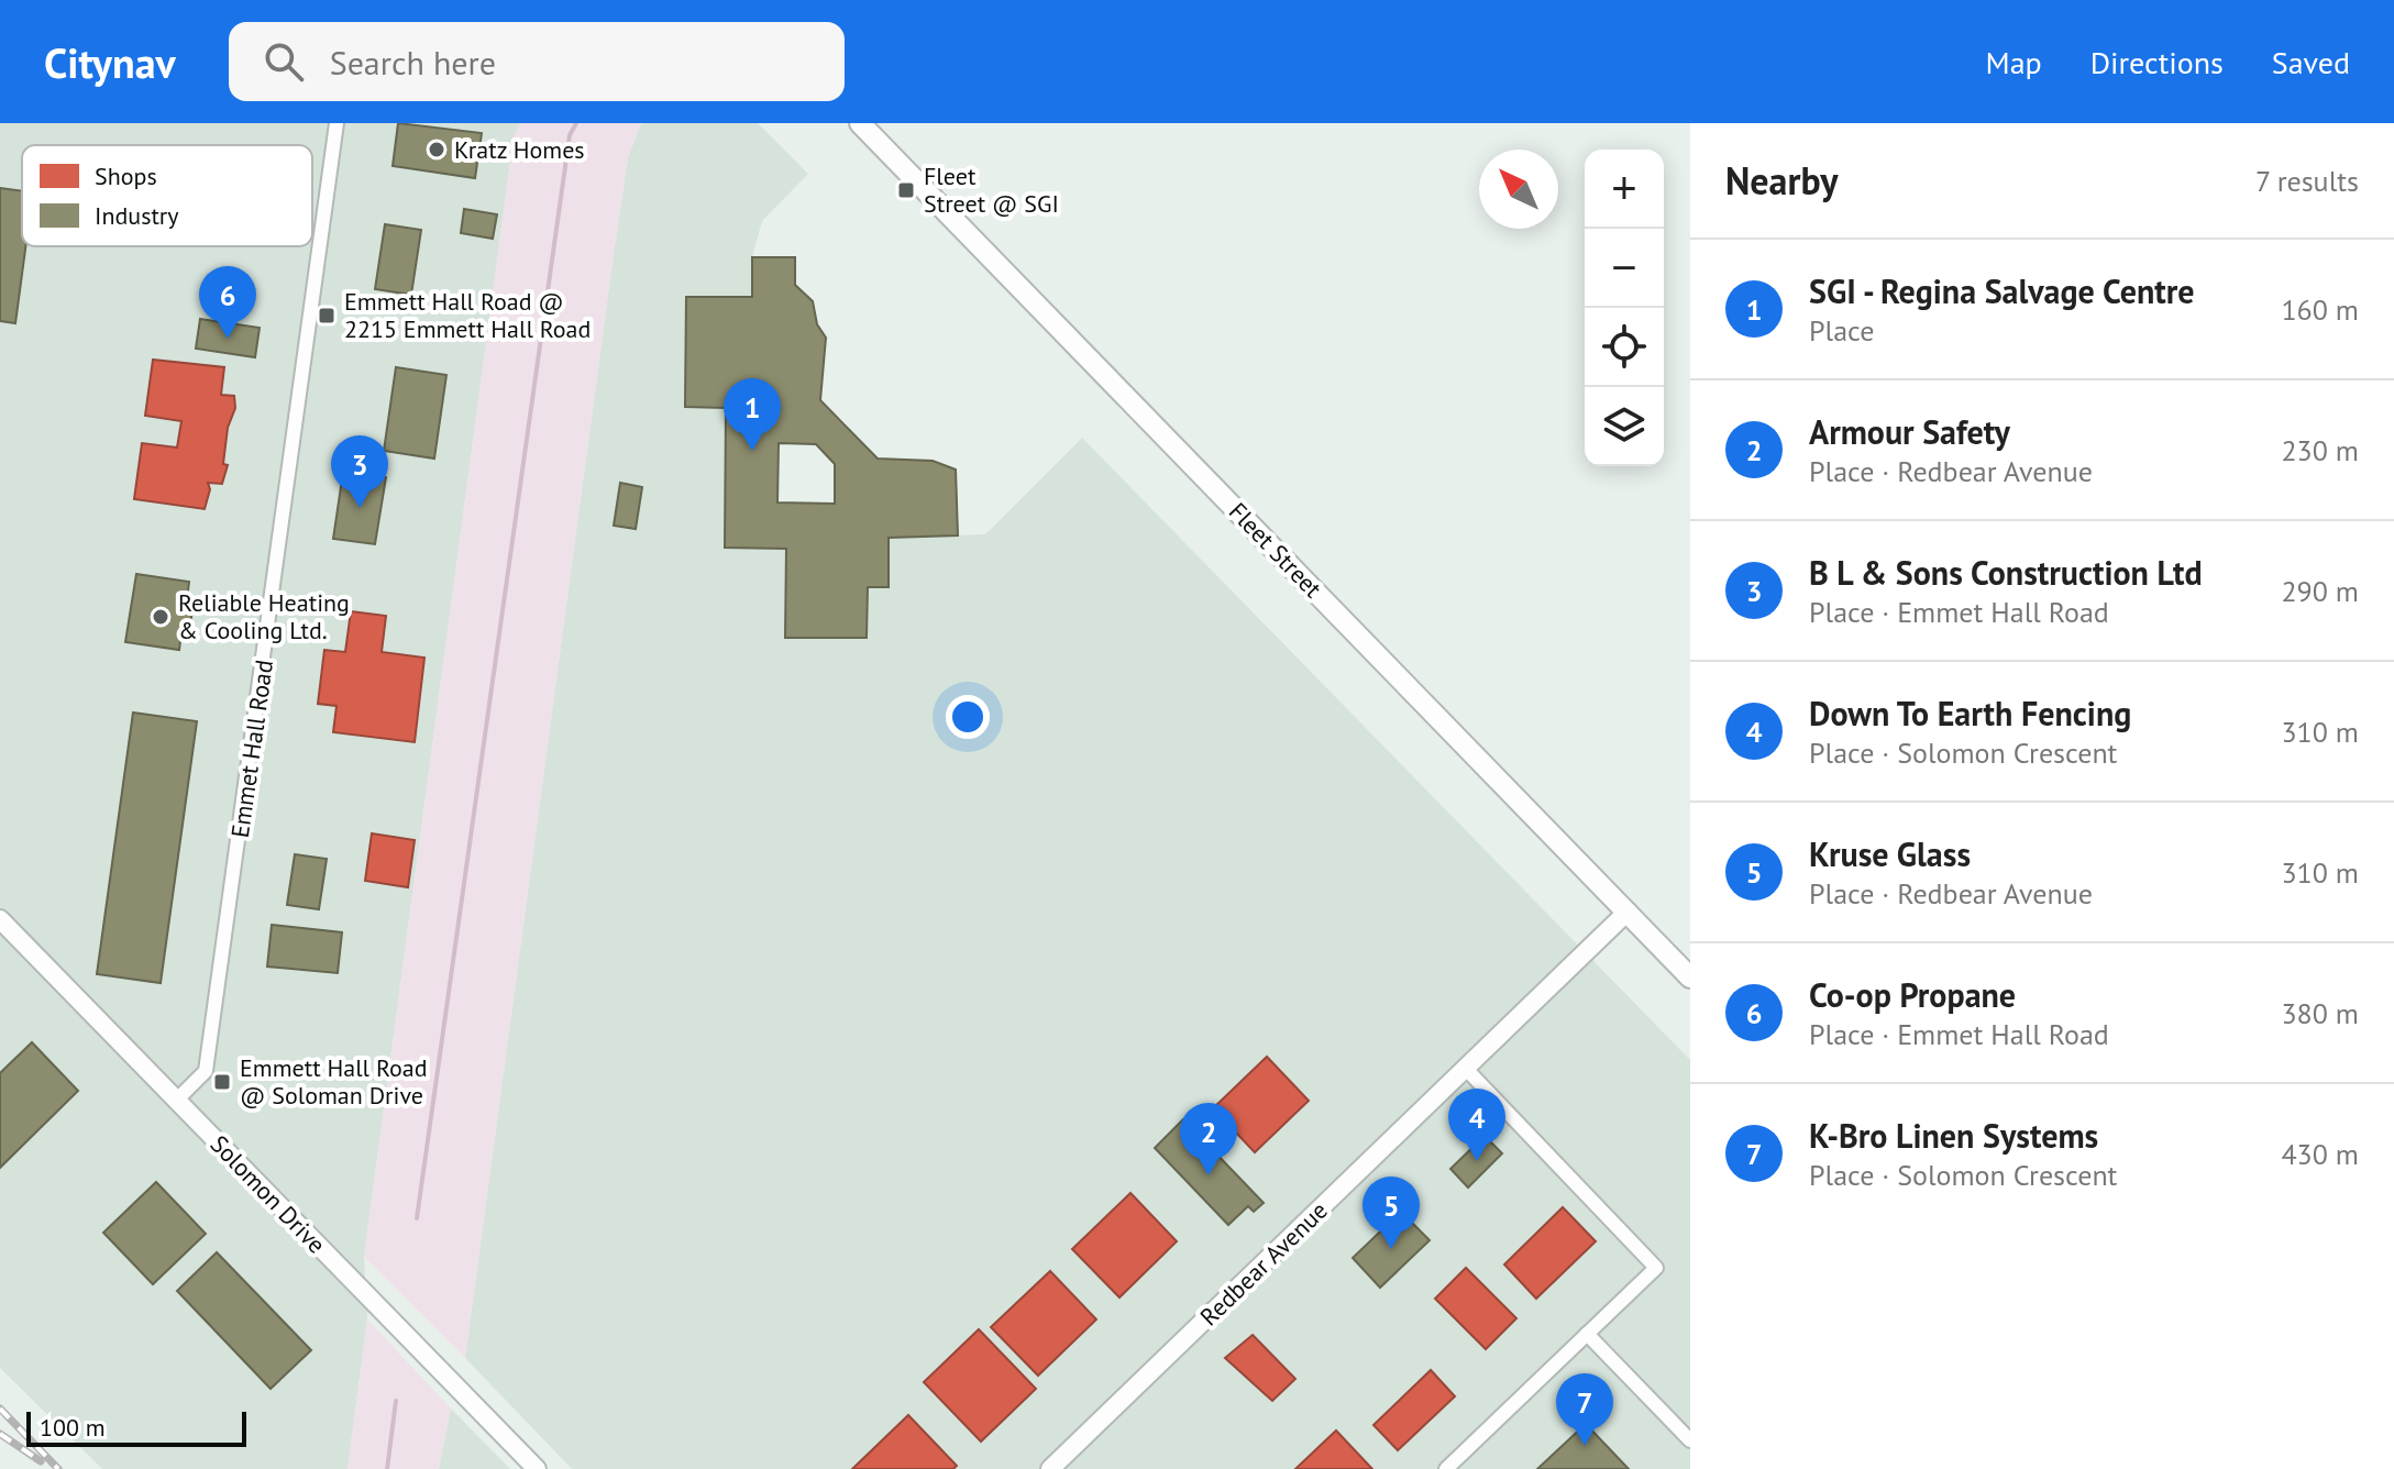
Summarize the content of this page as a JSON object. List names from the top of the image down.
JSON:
{
  "streets": {
    "main road": ["Fleet Street"],
    "street": ["Emmet Hall Road", "Solomon Drive", "Redbear Avenue"]
  },
  "crossings": [
    ["Fleet Street", "Redbear Avenue"],
    ["Emmet Hall Road", "Solomon Drive"]
  ],
  "places": {
    "other": ["Kratz Homes", "Reliable Heating & Cooling Ltd."],
    "transit": ["Fleet Street @ SGI", "Emmett Hall Road @ 2215 Emmett Hall Road", "Emmett Hall Road @ Soloman Drive"]
  },
  "legend": ["Shops", "Industry"],
  "scale_bar": "100 m",
  "north": "top left",
  "page": {
    "header": "Citynav",
    "search": "Search here",
    "nav": ["Map", "Directions", "Saved"],
    "heading": ["Nearby", "7 results"],
    "map_buttons": ["+", "−"],
    "list": [
      {
        "mark": "1",
        "name": "SGI - Regina Salvage Centre",
        "note": "Place",
        "value": "160 m"
      },
      {
        "mark": "2",
        "name": "Armour Safety",
        "note": "Place · Redbear Avenue",
        "value": "230 m"
      },
      {
        "mark": "3",
        "name": "B L & Sons Construction Ltd",
        "note": "Place · Emmet Hall Road",
        "value": "290 m"
      },
      {
        "mark": "4",
        "name": "Down To Earth Fencing",
        "note": "Place · Solomon Crescent",
        "value": "310 m"
      },
      {
        "mark": "5",
        "name": "Kruse Glass",
        "note": "Place · Redbear Avenue",
        "value": "310 m"
      },
      {
        "mark": "6",
        "name": "Co-op Propane",
        "note": "Place · Emmet Hall Road",
        "value": "380 m"
      },
      {
        "mark": "7",
        "name": "K-Bro Linen Systems",
        "note": "Place · Solomon Crescent",
        "value": "430 m"
      }
    ],
    "pins": [
      "6",
      "1",
      "3",
      "4",
      "2",
      "5",
      "7"
    ],
    "scale": "100 m"
  }
}
